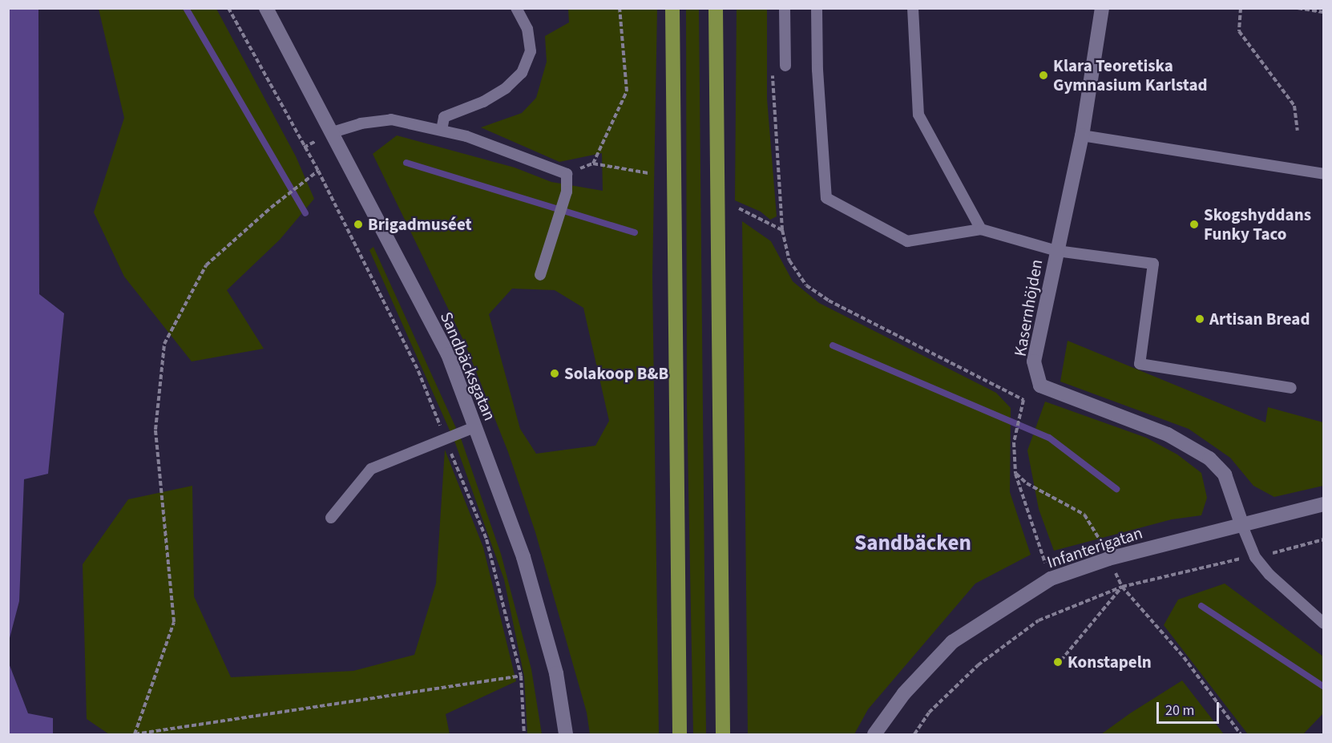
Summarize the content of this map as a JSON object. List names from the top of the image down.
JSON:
{
  "streets": {
    "street": ["Kasernhöjden", "Sandbäcksgatan", "Infanterigatan"]
  },
  "crossings": [
    ["Kasernhöjden", "Infanterigatan"]
  ],
  "districts": ["Sandbäcken"],
  "places": [
    "Klara Teoretiska Gymnasium Karlstad",
    "Brigadmuséet",
    "Skogshyddans Funky Taco",
    "Artisan Bread",
    "Solakoop B&B",
    "Konstapeln"
  ],
  "scale_bar": "20 m"
}
